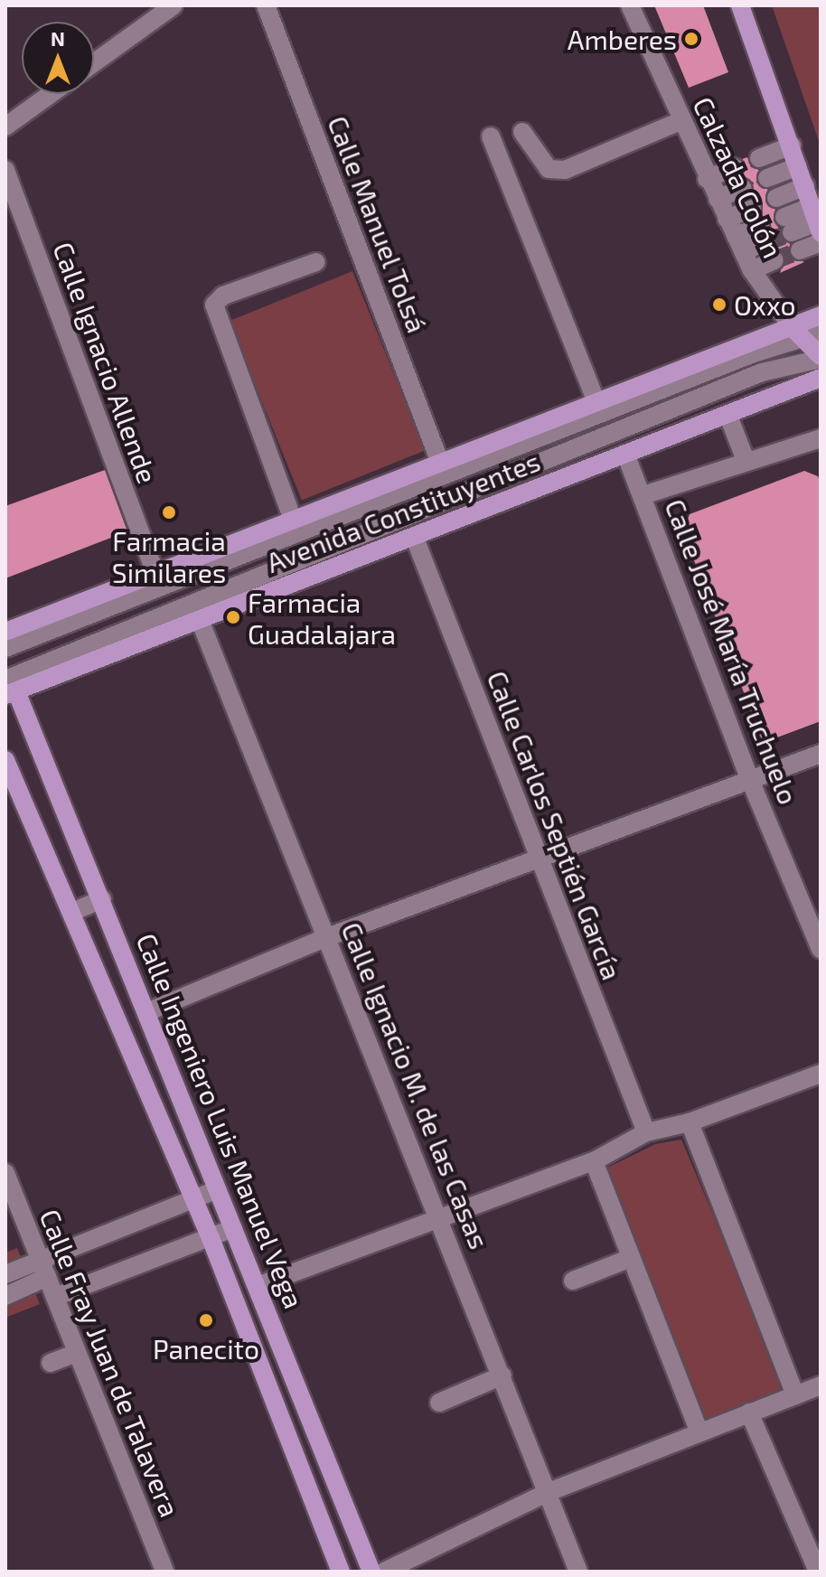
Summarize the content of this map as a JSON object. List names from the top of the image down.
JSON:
{
  "streets": {
    "main road": ["Calzada Colón", "Avenida Constituyentes", "Calle Ingeniero Luis Manuel Vega"],
    "street": [
      "Calle Manuel Tolsá",
      "Calle Ignacio Allende",
      "Calle José María Truchuelo",
      "Calle Carlos Septién García",
      "Calle Ignacio M. de las Casas",
      "Calle Fray Juan de Talavera"
    ]
  },
  "crossings": [
    ["Calzada Colón", "Avenida Constituyentes"],
    ["Calle Manuel Tolsá", "Avenida Constituyentes"],
    ["Calle Ignacio Allende", "Avenida Constituyentes"],
    ["Avenida Constituyentes", "Calle José María Truchuelo"],
    ["Avenida Constituyentes", "Calle Carlos Septién García"],
    ["Avenida Constituyentes", "Calle Ignacio M. de las Casas"],
    ["Avenida Constituyentes", "Calle Ingeniero Luis Manuel Vega"]
  ],
  "places": [
    "Amberes",
    "Oxxo",
    "Farmacia Similares",
    "Farmacia Guadalajara",
    "Panecito"
  ],
  "north": "top"
}
